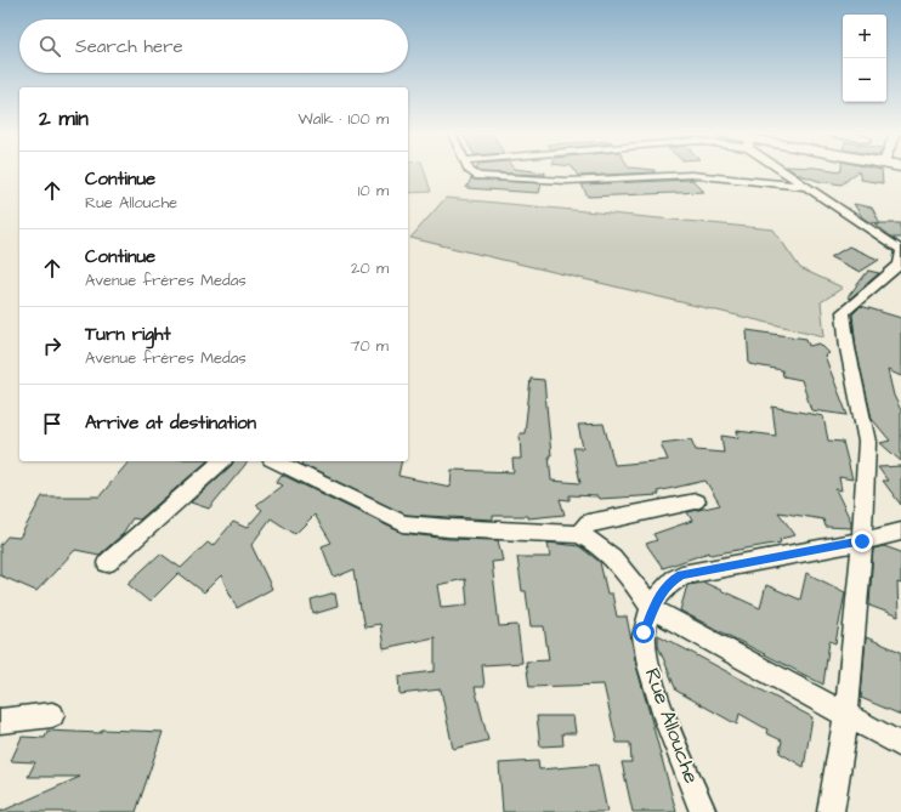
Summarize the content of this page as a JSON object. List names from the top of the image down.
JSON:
{
  "streets": {
    "street": ["Rue Allouche"]
  },
  "page": {
    "map_buttons": ["+", "−"],
    "search": "Search here",
    "heading": ["2 min", "Walk · 100 m"],
    "list": [
      ["Continue", "Rue Allouche", "10 m"],
      ["Continue", "Avenue frères Medas", "20 m"],
      ["Turn right", "Avenue frères Medas", "70 m"],
      "Arrive at destination"
    ]
  }
}
